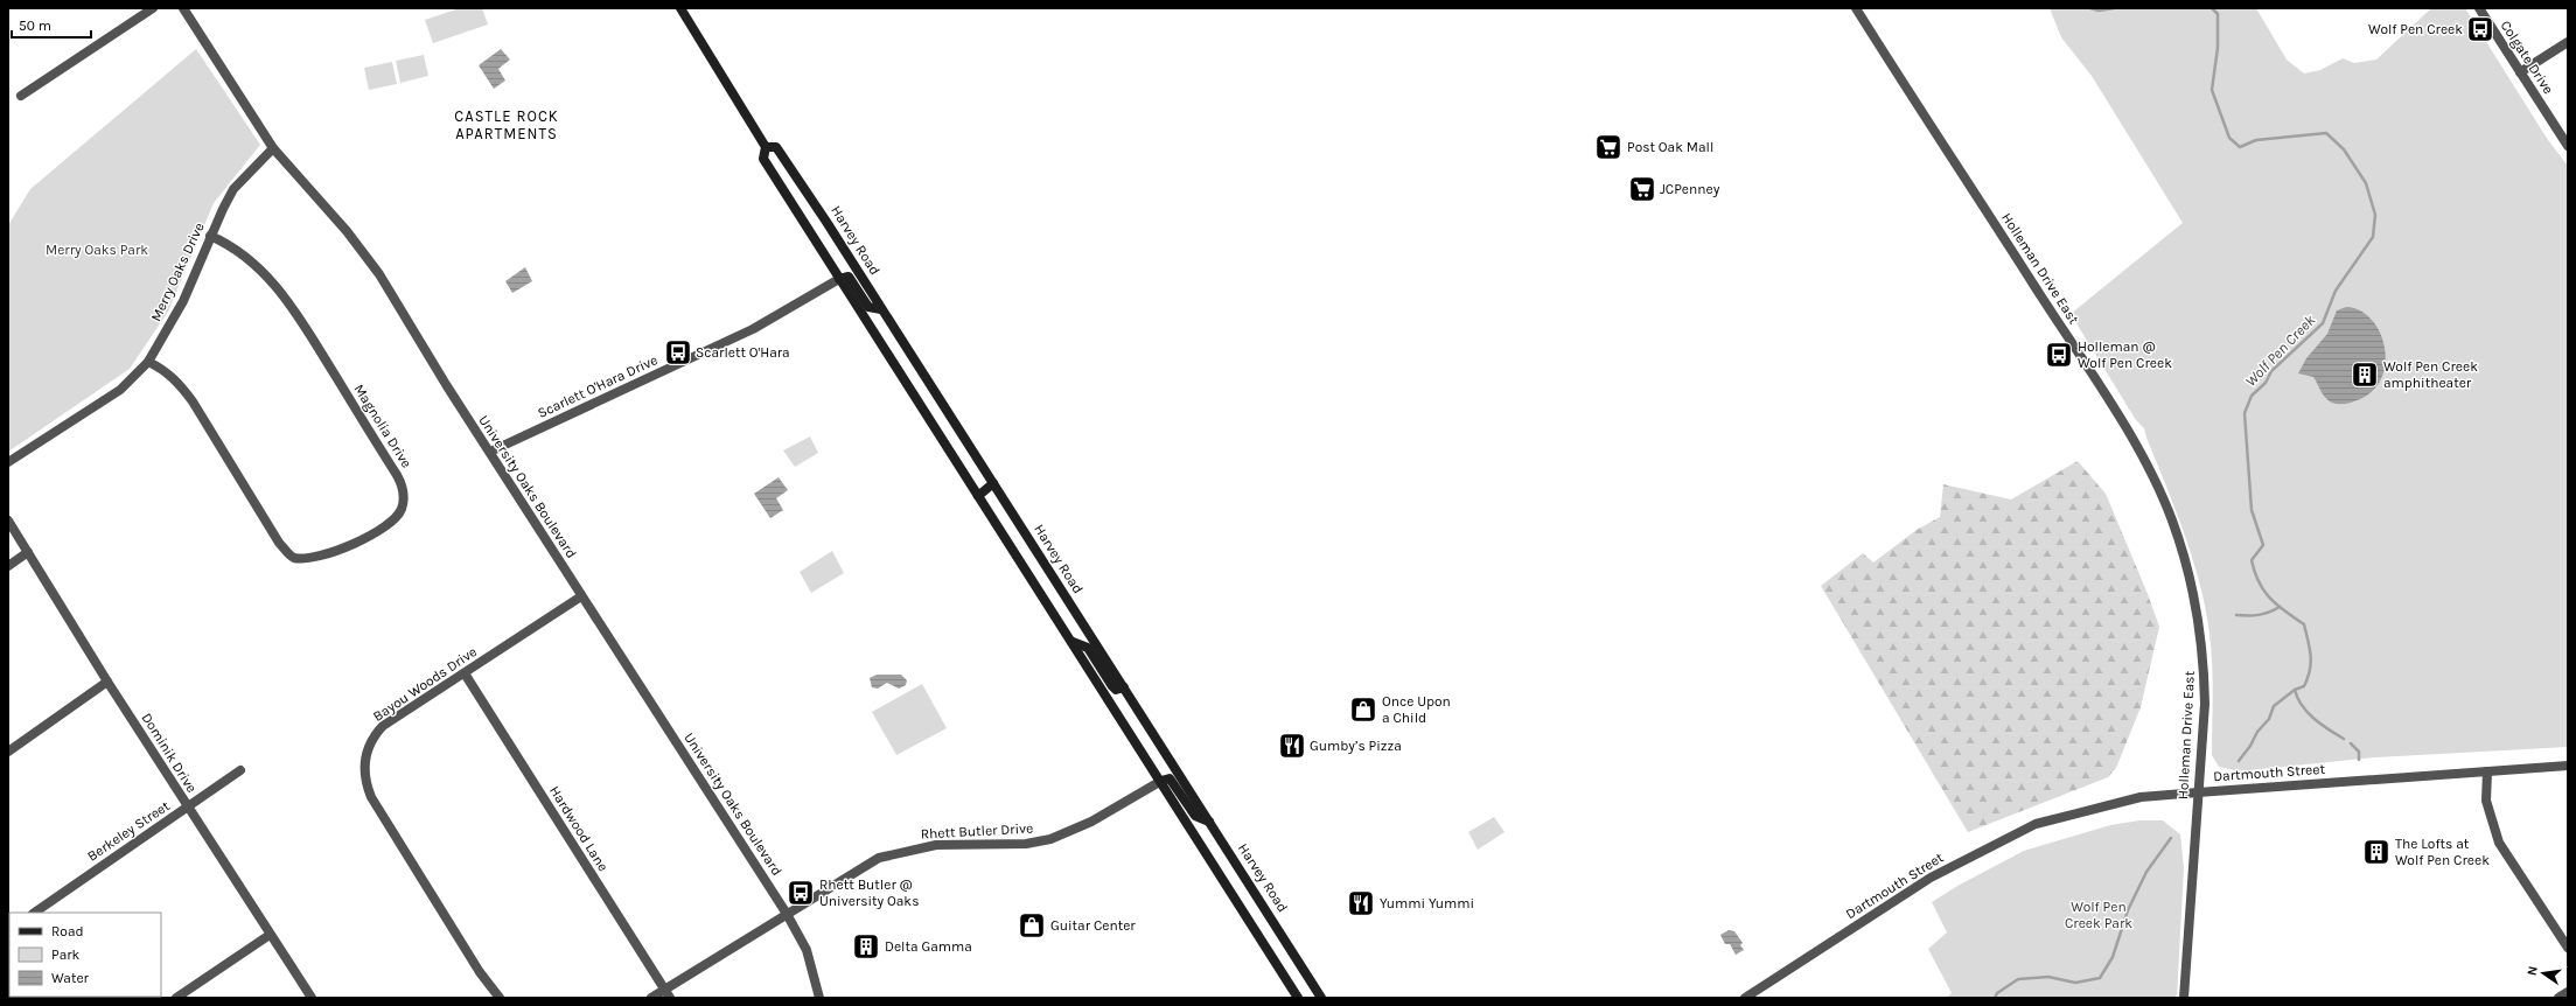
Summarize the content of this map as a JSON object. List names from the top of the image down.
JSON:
{
  "streets": {
    "main road": ["Harvey Road"],
    "street": [
      "Colgate Drive",
      "Holleman Drive East",
      "Merry Oaks Drive",
      "Scarlett O'Hara Drive",
      "Magnolia Drive",
      "University Oaks Boulevard",
      "Bayou Woods Drive",
      "Dominik Drive",
      "Dartmouth Street",
      "Hardwood Lane",
      "Berkeley Street",
      "Rhett Butler Drive"
    ]
  },
  "crossings": [
    ["Harvey Road", "Scarlett O'Hara Drive"],
    ["Harvey Road", "Rhett Butler Drive"],
    ["Holleman Drive East", "Dartmouth Street"],
    ["Merry Oaks Drive", "Magnolia Drive"],
    ["Merry Oaks Drive", "University Oaks Boulevard"],
    ["Scarlett O'Hara Drive", "University Oaks Boulevard"],
    ["University Oaks Boulevard", "Bayou Woods Drive"],
    ["University Oaks Boulevard", "Rhett Butler Drive"],
    ["Bayou Woods Drive", "Hardwood Lane"],
    ["Dominik Drive", "Berkeley Street"],
    ["Hardwood Lane", "Rhett Butler Drive"]
  ],
  "districts": ["CASTLE ROCK APARTMENTS"],
  "water": ["Wolf Pen Creek"],
  "parks": ["Merry Oaks Park", "Wolf Pen Creek Park"],
  "places": {
    "bus stop": [
      "Wolf Pen Creek",
      "Scarlett O'Hara",
      "Holleman @ Wolf Pen Creek",
      "Rhett Butler @ University Oaks"
    ],
    "supermarket": ["Post Oak Mall", "JCPenney"],
    "building": ["Wolf Pen Creek amphitheater", "The Lofts at Wolf Pen Creek", "Delta Gamma"],
    "shop": ["Once Upon a Child", "Guitar Center"],
    "restaurant": ["Gumby’s Pizza", "Yummi Yummi"]
  },
  "legend": ["Road", "Park", "Water"],
  "scale_bar": "50 m",
  "north": "left"
}
